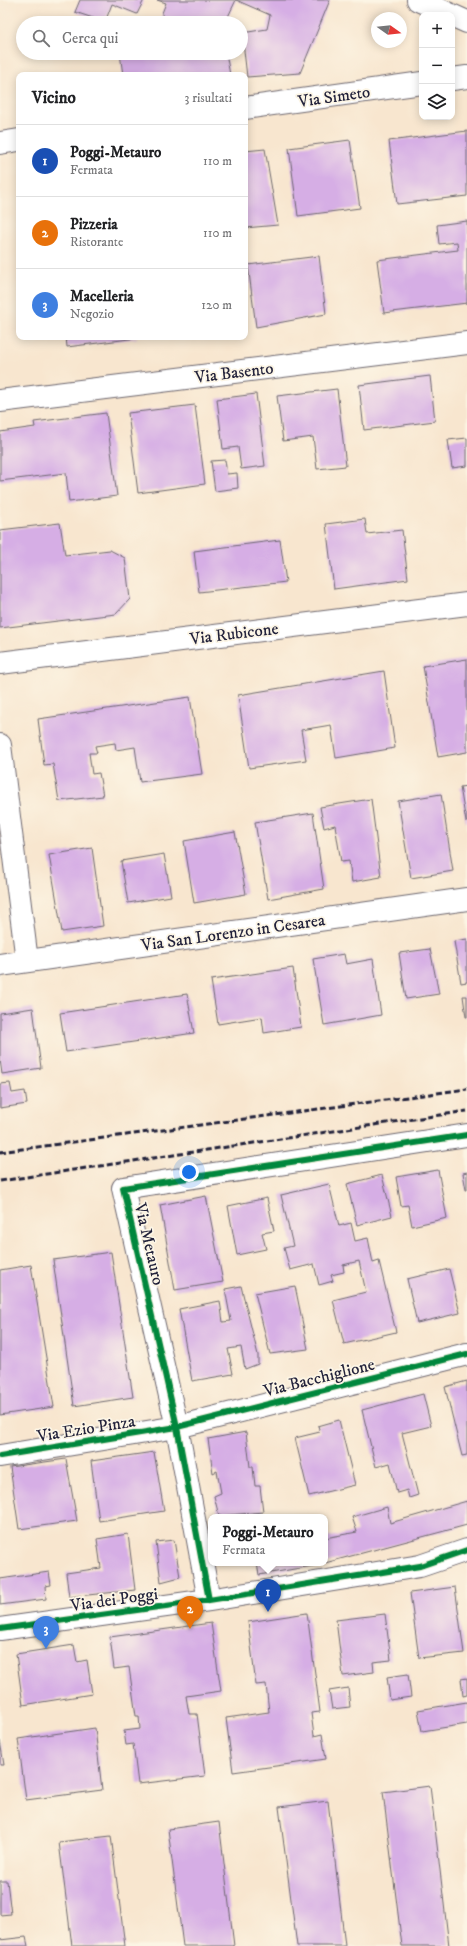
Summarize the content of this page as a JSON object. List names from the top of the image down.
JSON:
{
  "streets": {
    "street": [
      "Via Simeto",
      "Via Basento",
      "Via Rubicone",
      "Via San Lorenzo in Cesarea",
      "Via Metauro",
      "Via Bacchiglione",
      "Via Ezio Pinza",
      "Via dei Poggi"
    ]
  },
  "crossings": [
    ["Via Metauro", "Via Bacchiglione"],
    ["Via Metauro", "Via Ezio Pinza"],
    ["Via Metauro", "Via dei Poggi"],
    ["Via Bacchiglione", "Via Ezio Pinza"]
  ],
  "north": "right",
  "page": {
    "map_buttons": ["+", "−"],
    "search": "Cerca qui",
    "heading": ["Vicino", "3 risultati"],
    "list": [
      {
        "mark": "1",
        "name": "Poggi-Metauro",
        "note": "Fermata",
        "value": "110 m"
      },
      {
        "mark": "2",
        "name": "Pizzeria",
        "note": "Ristorante",
        "value": "110 m"
      },
      {
        "mark": "3",
        "name": "Macelleria",
        "note": "Negozio",
        "value": "120 m"
      }
    ],
    "popup": ["Poggi-Metauro", "Fermata"],
    "pins": ["1", "2", "3"]
  }
}
